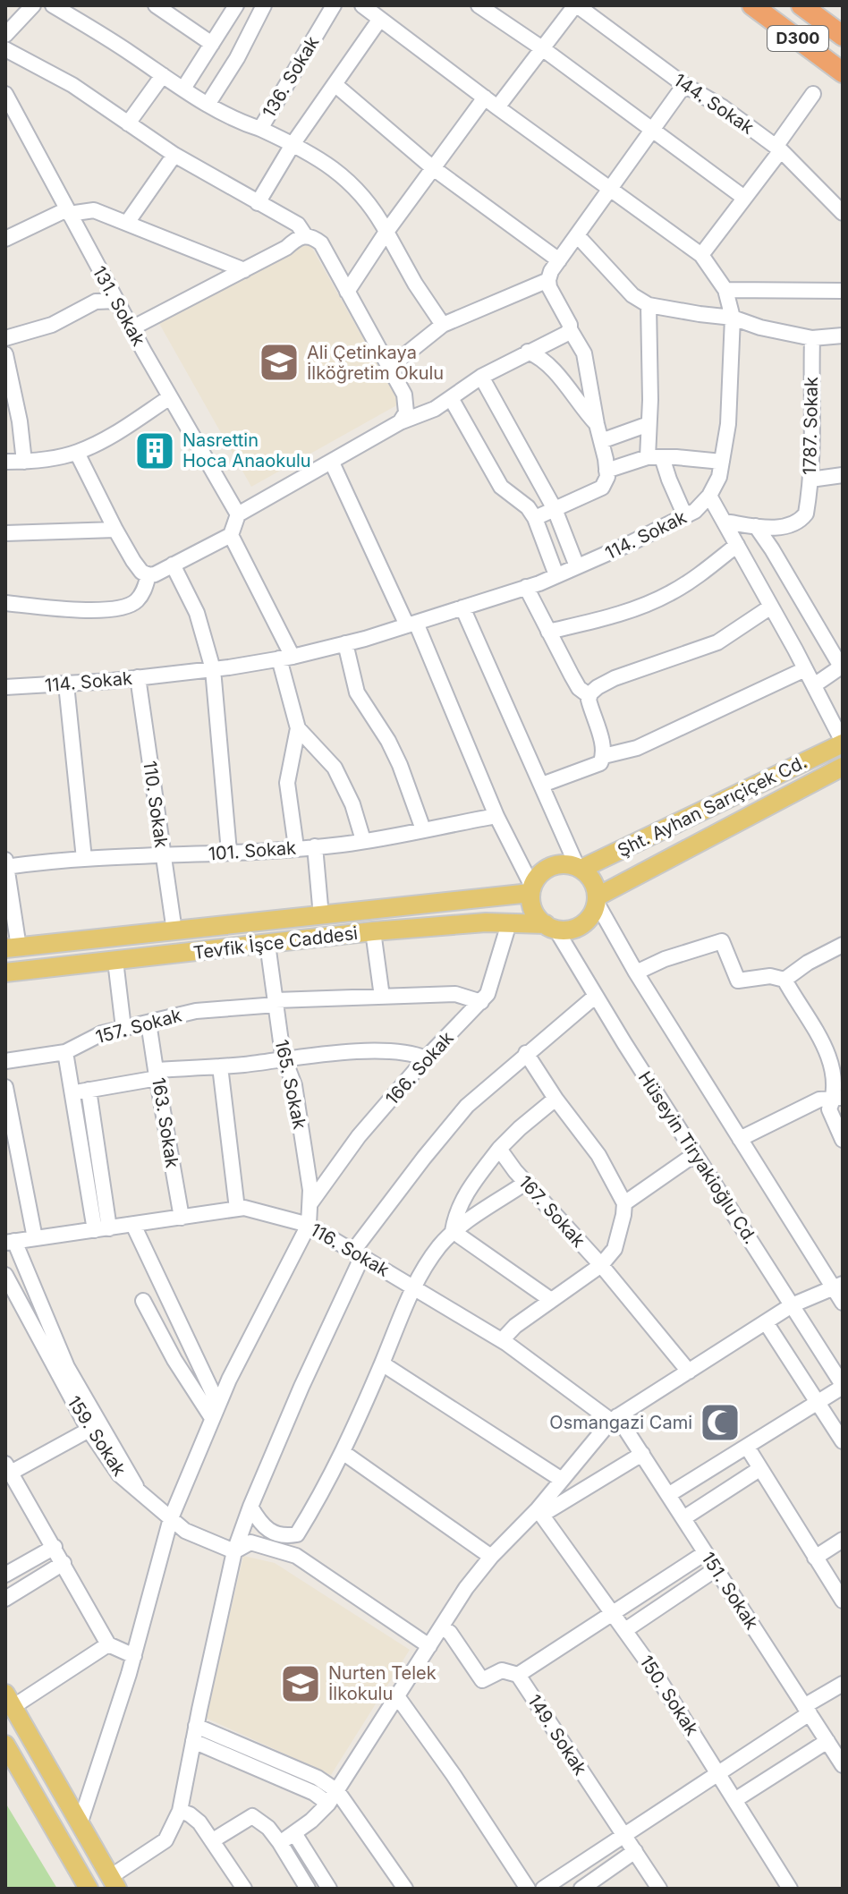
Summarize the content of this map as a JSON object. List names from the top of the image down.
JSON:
{
  "streets": {
    "highway": ["D300"],
    "main road": ["Şht. Ayhan Sarıçiçek Cd.", "Tevfik İşce Caddesi", "Hüseyin Tiryakioğlu Cd."],
    "street": [
      "136. Sokak",
      "144. Sokak",
      "131. Sokak",
      "1787. Sokak",
      "114. Sokak",
      "110. Sokak",
      "101. Sokak",
      "157. Sokak",
      "166. Sokak",
      "165. Sokak",
      "163. Sokak",
      "167. Sokak",
      "116. Sokak",
      "159. Sokak",
      "151. Sokak",
      "150. Sokak",
      "149. Sokak"
    ]
  },
  "crossings": [
    ["114. Sokak", "110. Sokak"],
    ["114. Sokak", "Hüseyin Tiryakioğlu Cd."],
    ["110. Sokak", "101. Sokak"],
    ["110. Sokak", "Tevfik İşce Caddesi"],
    ["Şht. Ayhan Sarıçiçek Cd.", "Tevfik İşce Caddesi"],
    ["Şht. Ayhan Sarıçiçek Cd.", "Hüseyin Tiryakioğlu Cd."],
    ["101. Sokak", "Hüseyin Tiryakioğlu Cd."],
    ["Tevfik İşce Caddesi", "166. Sokak"],
    ["Tevfik İşce Caddesi", "165. Sokak"],
    ["Tevfik İşce Caddesi", "Hüseyin Tiryakioğlu Cd."],
    ["157. Sokak", "166. Sokak"],
    ["157. Sokak", "165. Sokak"],
    ["166. Sokak", "165. Sokak"],
    ["166. Sokak", "163. Sokak"],
    ["165. Sokak", "163. Sokak"],
    ["165. Sokak", "116. Sokak"],
    ["163. Sokak", "116. Sokak"],
    ["116. Sokak", "151. Sokak"],
    ["151. Sokak", "149. Sokak"],
    ["150. Sokak", "149. Sokak"]
  ],
  "places": {
    "school or university": ["Ali Çetinkaya İlköğretim Okulu", "Nurten Telek İlkokulu"],
    "building": ["Nasrettin Hoca Anaokulu"],
    "mosque": ["Osmangazi Cami"]
  }
}
